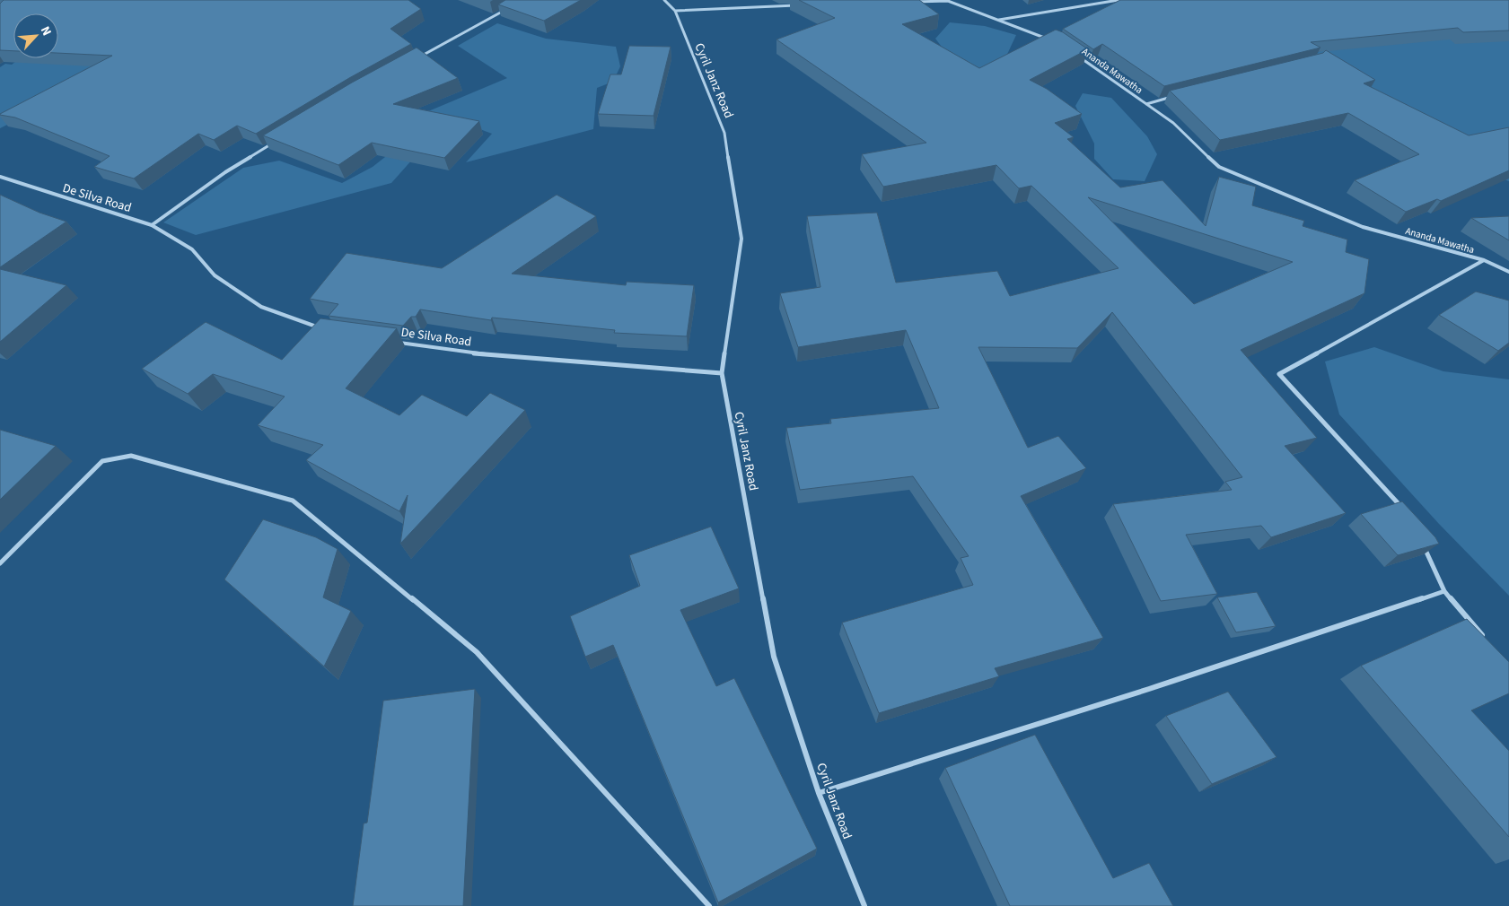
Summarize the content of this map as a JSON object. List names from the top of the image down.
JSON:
{
  "streets": {
    "street": ["Ananda Mawatha", "Cyril Janz Road", "De Silva Road"]
  },
  "crossings": [
    ["Cyril Janz Road", "De Silva Road"]
  ],
  "north": "top right"
}
